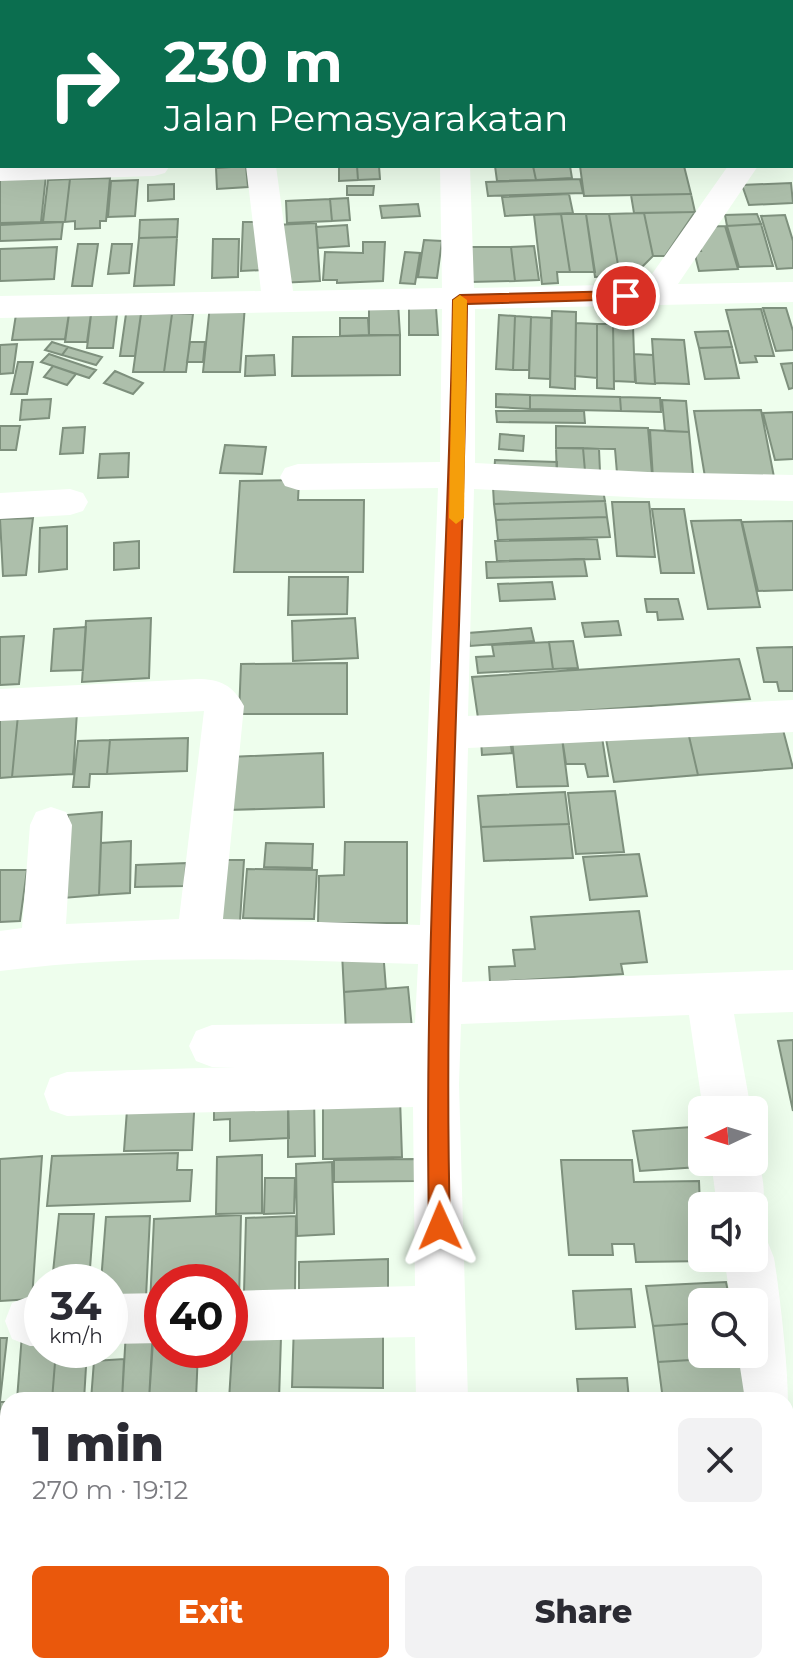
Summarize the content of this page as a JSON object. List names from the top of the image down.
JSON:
{
  "north": "left",
  "page": {
    "turn": ["230 m", "Jalan Pemasyarakatan"],
    "speed": "34 km/h",
    "limit": "40",
    "heading": ["1 min", "270 m · 19:12"],
    "buttons": ["Exit", "Share"]
  }
}
